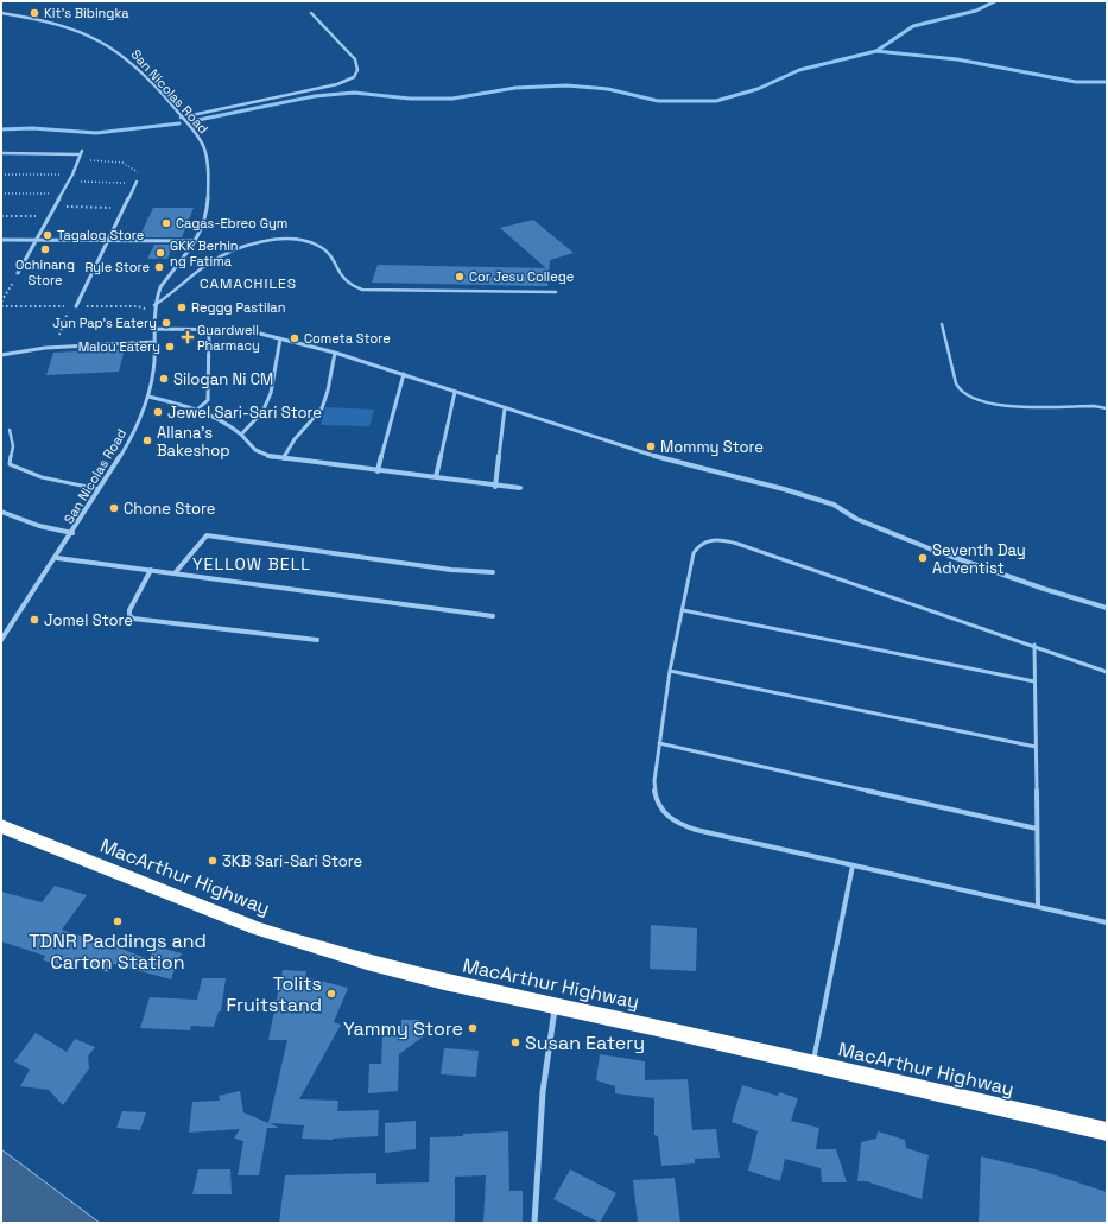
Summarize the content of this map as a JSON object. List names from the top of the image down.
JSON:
{
  "streets": {
    "highway": ["MacArthur Highway"],
    "street": ["San Nicolas Road"]
  },
  "districts": ["CAMACHILES", "YELLOW BELL"],
  "places": {
    "other": [
      "Kit's Bibingka",
      "Cagas-Ebreo Gym",
      "Tagalog Store",
      "Ochinang Store",
      "GKK Berhin ng Fatima",
      "Ryle Store",
      "Cor Jesu College",
      "Reggg Pastilan",
      "Jun Pap's Eatery",
      "Cometa Store",
      "Malou Eatery",
      "Silogan Ni CM",
      "Jewel Sari-Sari Store",
      "Allana's Bakeshop",
      "Mommy Store",
      "Chone Store",
      "Seventh Day Adventist",
      "Jomel Store",
      "3KB Sari-Sari Store",
      "TDNR Paddings and Carton Station",
      "Tolits Fruitstand",
      "Yammy Store",
      "Susan Eatery"
    ],
    "health": ["Guardwell Pharmacy"]
  }
}
